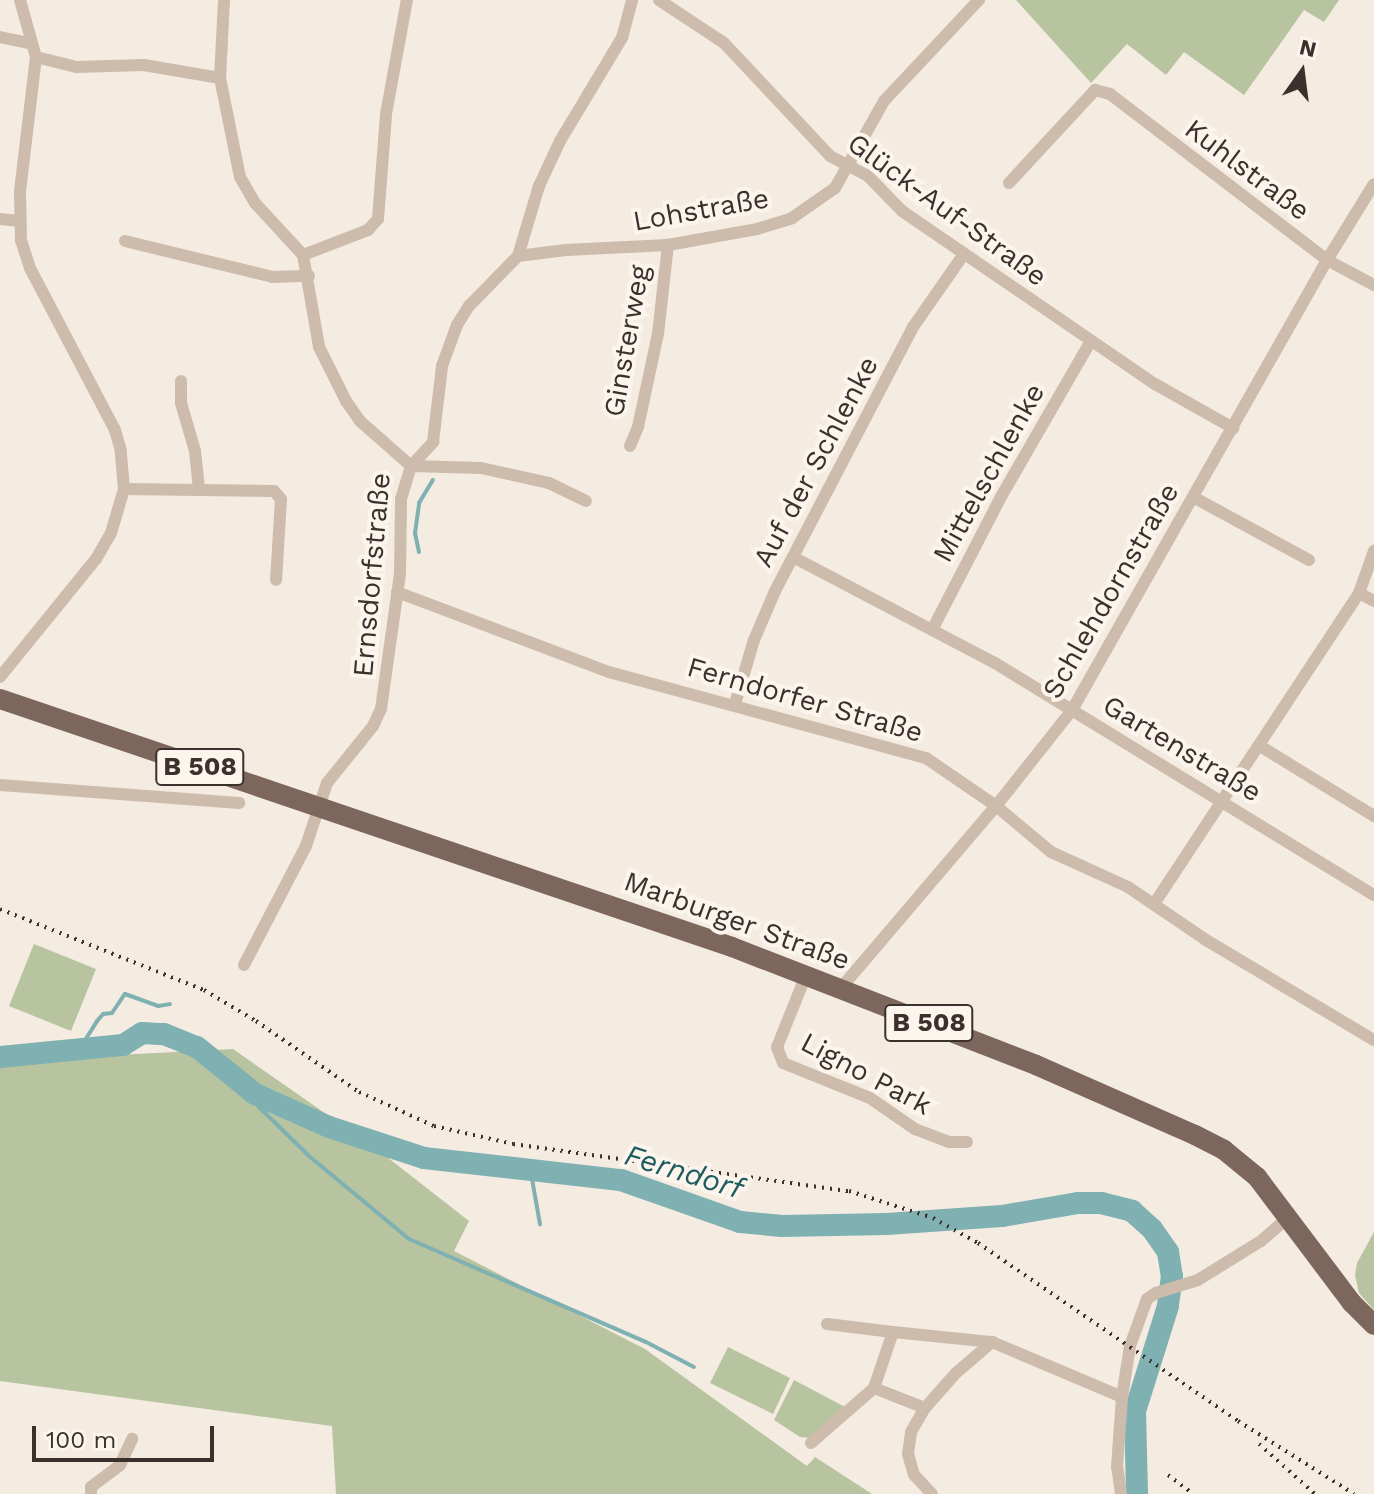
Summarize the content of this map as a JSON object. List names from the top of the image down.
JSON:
{
  "streets": {
    "main road": ["B 508", "Marburger Straße"],
    "street": [
      "Kuhlstraße",
      "Lohstraße",
      "Glück-Auf-Straße",
      "Ginsterweg",
      "Auf der Schlenke",
      "Mittelschlenke",
      "Ernsdorfstraße",
      "Schlehdornstraße",
      "Ferndorfer Straße",
      "Gartenstraße",
      "Ligno Park"
    ]
  },
  "crossings": [
    ["Kuhlstraße", "Schlehdornstraße"],
    ["Lohstraße", "Glück-Auf-Straße"],
    ["Lohstraße", "Ginsterweg"],
    ["Glück-Auf-Straße", "Auf der Schlenke"],
    ["Glück-Auf-Straße", "Mittelschlenke"],
    ["Glück-Auf-Straße", "Schlehdornstraße"],
    ["Auf der Schlenke", "Ferndorfer Straße"],
    ["Auf der Schlenke", "Gartenstraße"],
    ["Mittelschlenke", "Gartenstraße"],
    ["Ernsdorfstraße", "Ferndorfer Straße"],
    ["Ernsdorfstraße", "Marburger Straße"],
    ["Schlehdornstraße", "Ferndorfer Straße"],
    ["Schlehdornstraße", "Gartenstraße"],
    ["Schlehdornstraße", "Marburger Straße"],
    ["Marburger Straße", "Ligno Park"]
  ],
  "water": ["Ferndorf"],
  "scale_bar": "100 m",
  "north": "top"
}
